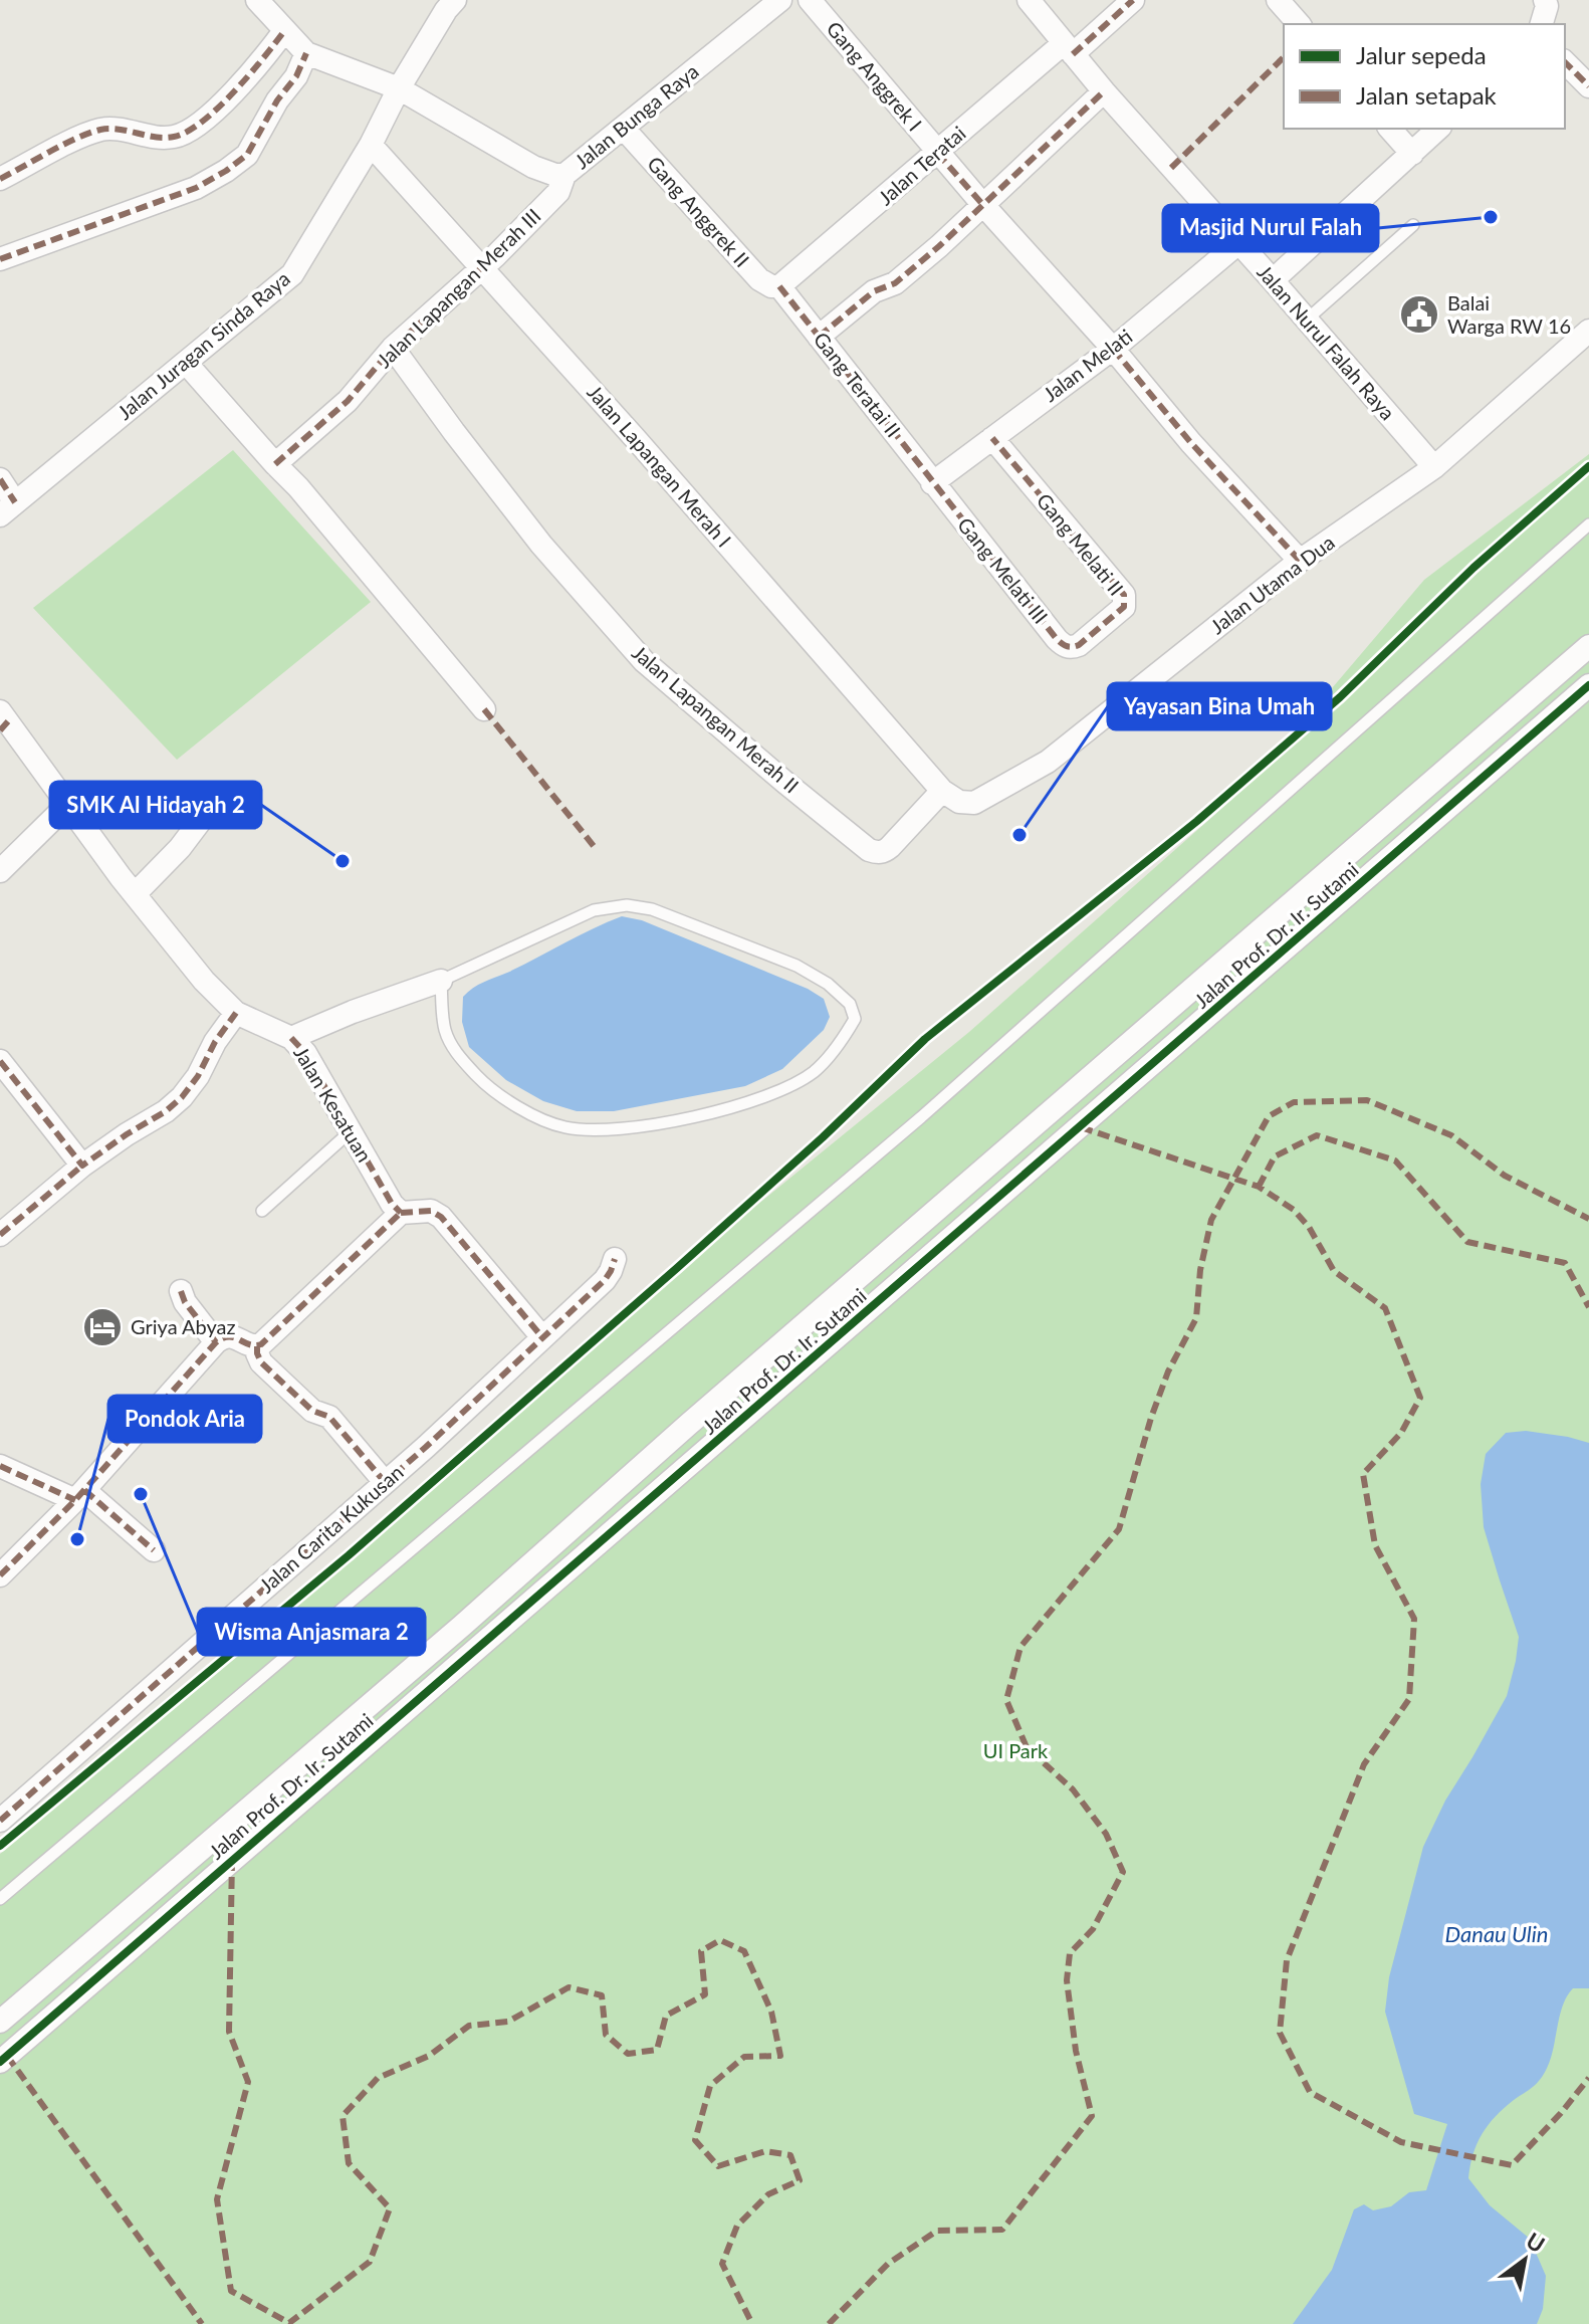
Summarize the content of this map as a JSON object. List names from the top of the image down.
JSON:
{
  "streets": {
    "street": [
      "Gang Anggrek I",
      "Jalan Bunga Raya",
      "Jalan Teratai",
      "Gang Anggrek II",
      "Jalan Lapangan Merah III",
      "Jalan Nurul Falah Raya",
      "Jalan Juragan Sinda Raya",
      "Jalan Melati",
      "Gang Teratai II",
      "Jalan Lapangan Merah I",
      "Gang Melati II",
      "Gang Melati III",
      "Jalan Utama Dua",
      "Jalan Lapangan Merah II",
      "Jalan Prof. Dr. Ir. Sutami",
      "Jalan Kesatuan",
      "Jalan Carita Kukusan"
    ]
  },
  "crossings": [
    ["Gang Anggrek I", "Jalan Teratai"],
    ["Gang Anggrek I", "Jalan Melati"],
    ["Gang Anggrek I", "Jalan Utama Dua"],
    ["Jalan Bunga Raya", "Gang Anggrek II"],
    ["Jalan Bunga Raya", "Jalan Lapangan Merah III"],
    ["Jalan Bunga Raya", "Jalan Juragan Sinda Raya"],
    ["Jalan Teratai", "Gang Anggrek II"],
    ["Jalan Teratai", "Jalan Nurul Falah Raya"],
    ["Jalan Teratai", "Gang Teratai II"],
    ["Gang Anggrek II", "Gang Teratai II"],
    ["Jalan Lapangan Merah III", "Jalan Lapangan Merah I"],
    ["Jalan Lapangan Merah III", "Jalan Lapangan Merah II"],
    ["Jalan Nurul Falah Raya", "Jalan Melati"],
    ["Jalan Nurul Falah Raya", "Jalan Utama Dua"],
    ["Jalan Juragan Sinda Raya", "Jalan Lapangan Merah I"],
    ["Jalan Melati", "Gang Teratai II"],
    ["Jalan Melati", "Gang Melati II"],
    ["Jalan Melati", "Gang Melati III"],
    ["Gang Teratai II", "Gang Melati III"],
    ["Jalan Lapangan Merah I", "Jalan Utama Dua"],
    ["Jalan Lapangan Merah I", "Jalan Lapangan Merah II"],
    ["Gang Melati II", "Gang Melati III"],
    ["Jalan Utama Dua", "Jalan Lapangan Merah II"]
  ],
  "water": ["Danau Ulin"],
  "parks": ["UI Park"],
  "places": {
    "other": [
      "Masjid Nurul Falah",
      "Yayasan Bina Umah",
      "SMK Al Hidayah 2",
      "Wisma Anjasmara 2",
      "Pondok Aria"
    ],
    "public building": ["Balai Warga RW 16"],
    "hotel": ["Griya Abyaz"]
  },
  "legend": ["Jalur sepeda", "Jalan setapak"],
  "north": "top right"
}
